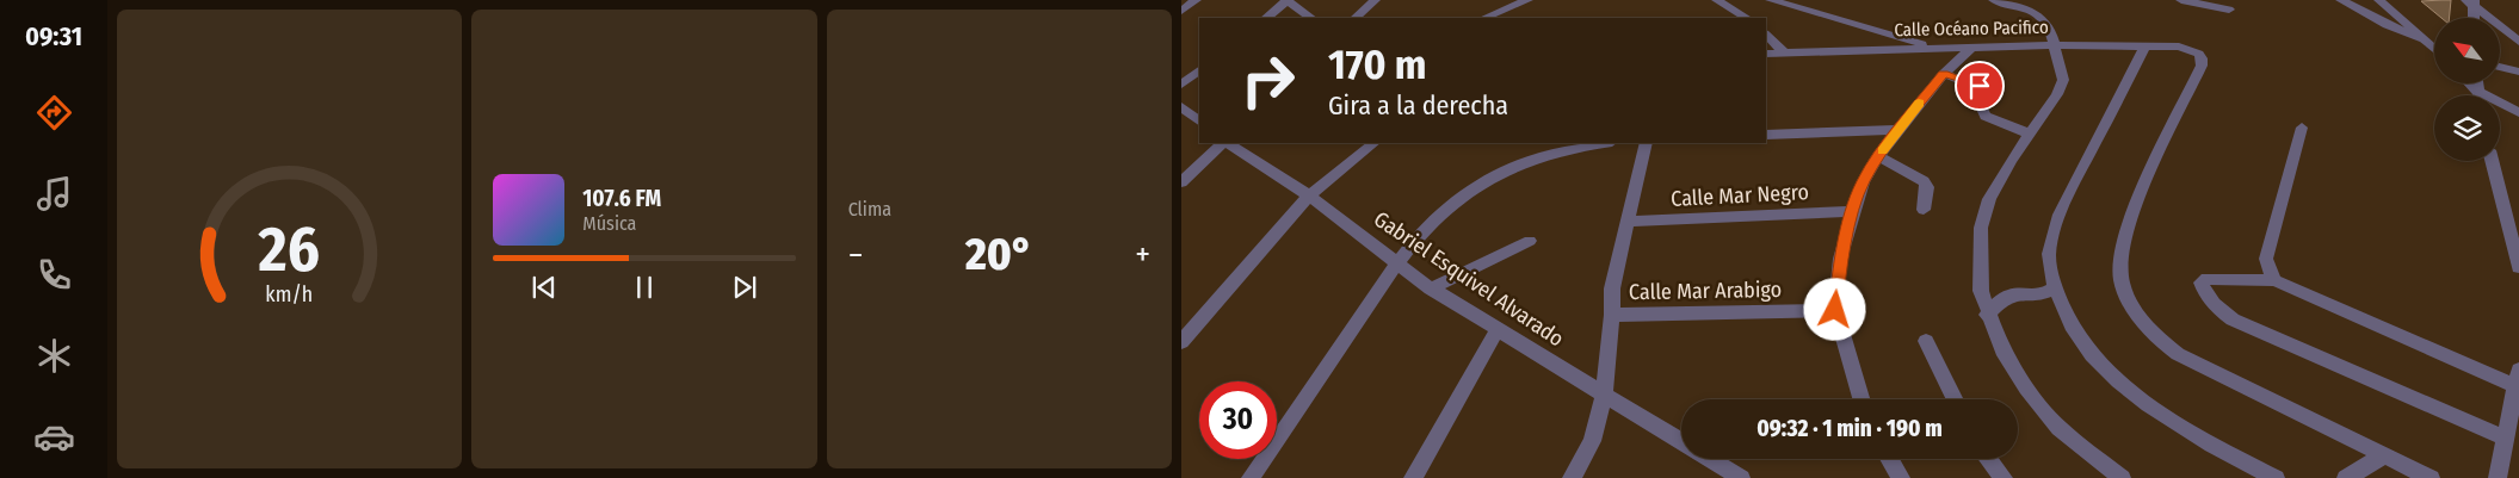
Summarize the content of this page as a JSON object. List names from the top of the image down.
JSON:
{
  "streets": {
    "street": [
      "Calle Océano Pacifico",
      "Calle Mar Negro",
      "Gabriel Esquivel Alvarado",
      "Calle Mar Arabigo"
    ]
  },
  "north": "top left",
  "page": {
    "tabs": "09:31",
    "tile": "Clima",
    "turn": ["170 m", "Gira a la derecha"],
    "song": ["107.6 FM", "Música"],
    "heat": ["−", "20°", "+"],
    "limit": "30",
    "trip": "09:32 · 1 min · 190 m",
    "gauge": ["26", "km/h"]
  }
}
